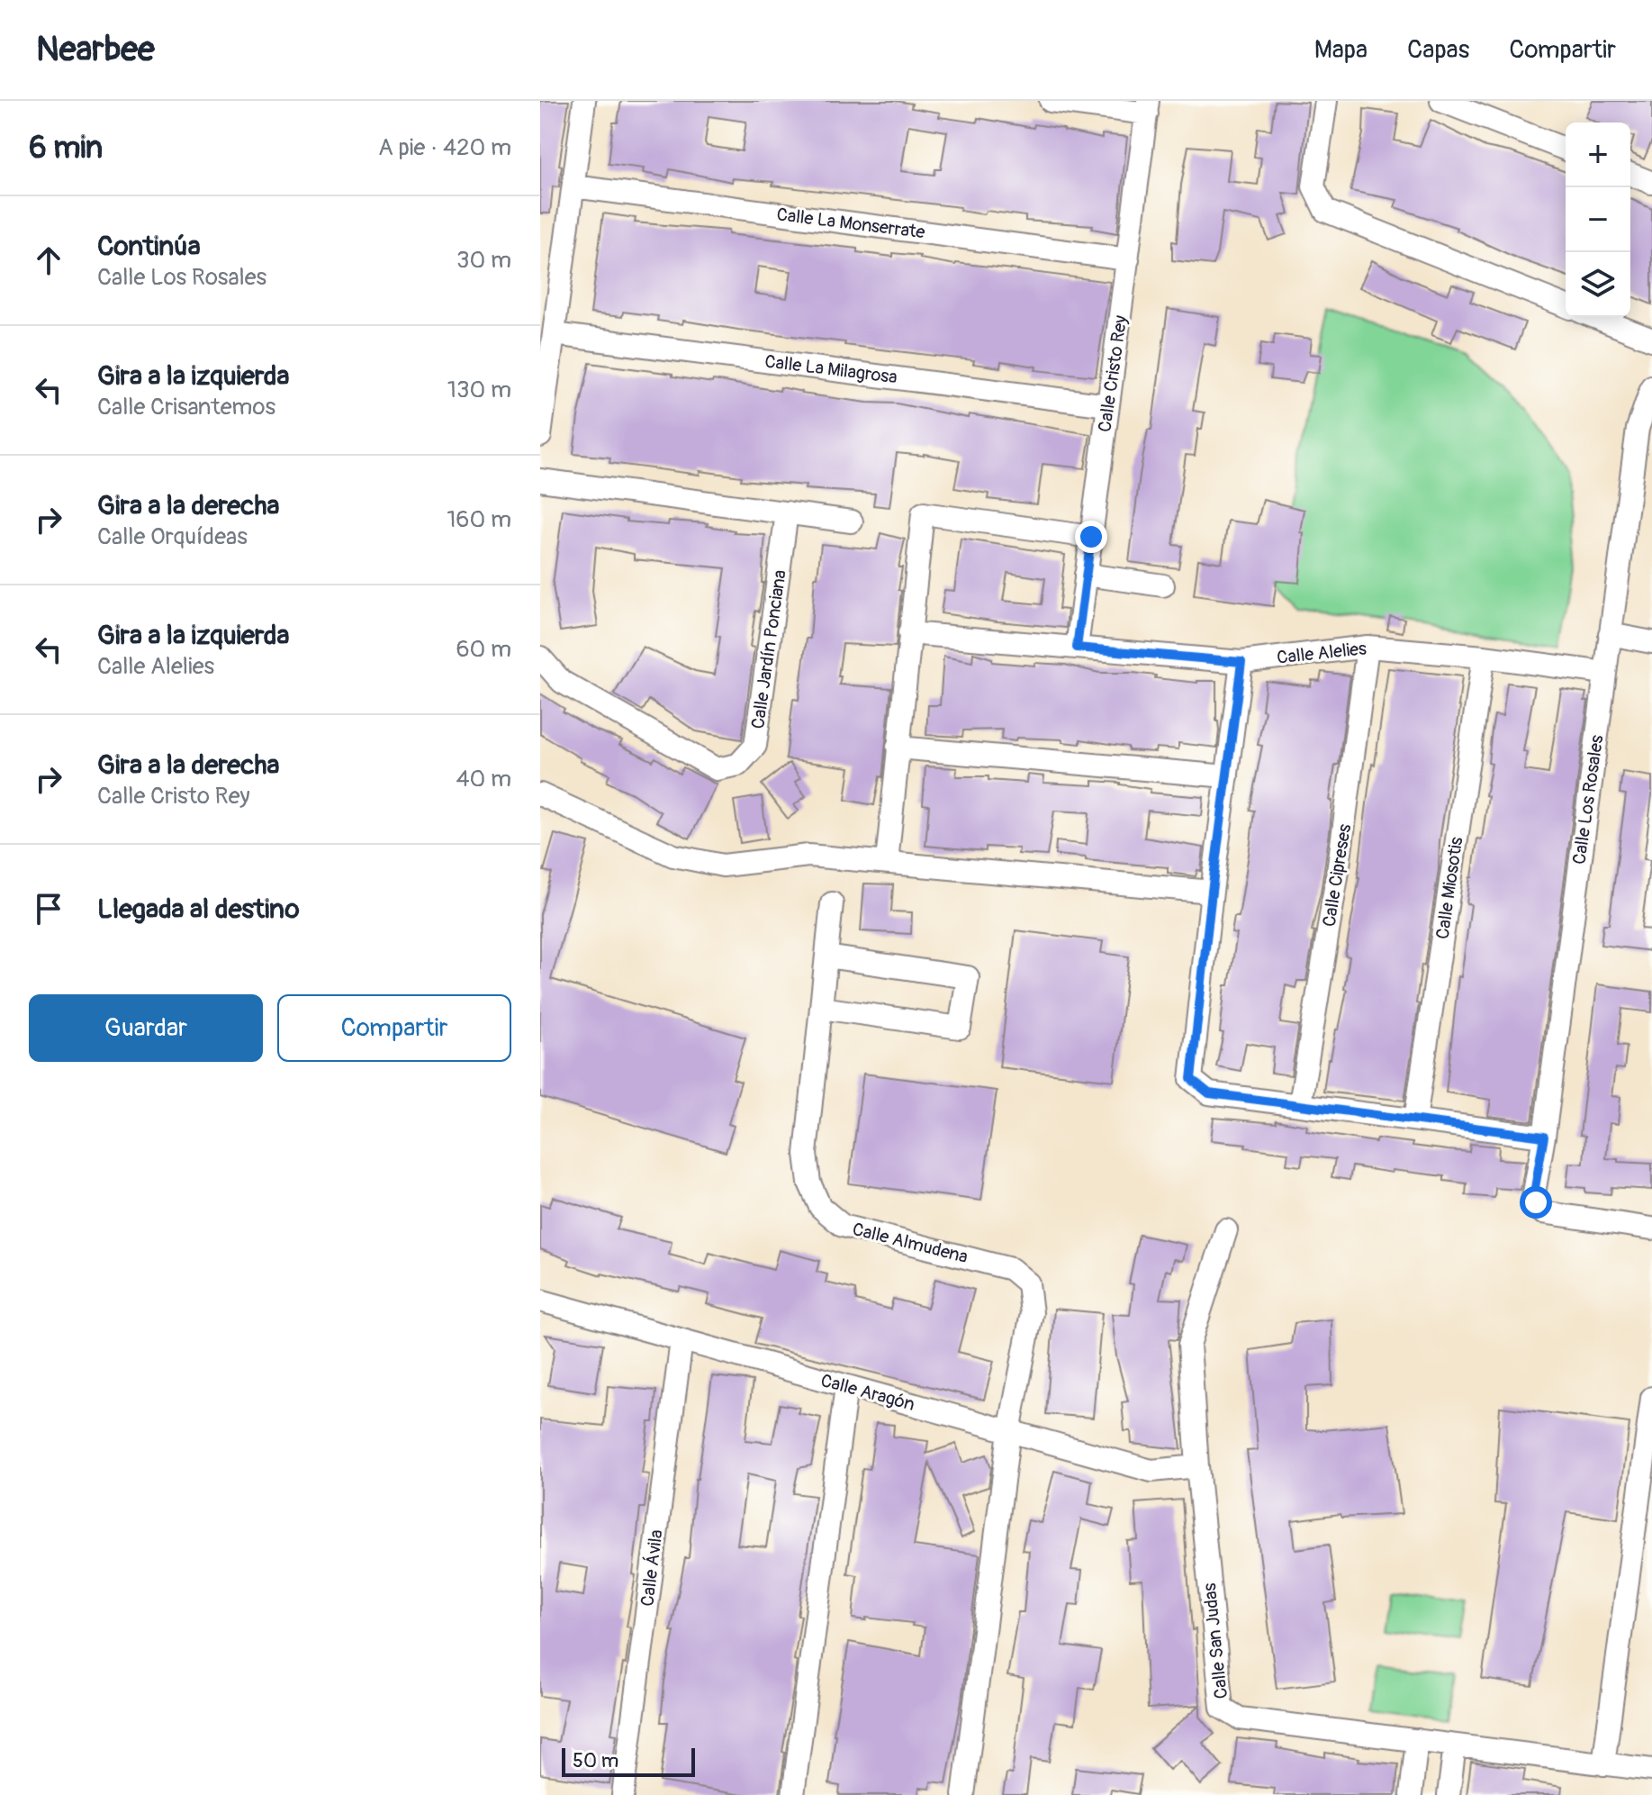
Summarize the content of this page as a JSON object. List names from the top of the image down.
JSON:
{
  "streets": {
    "street": [
      "Calle La Monserrate",
      "Calle La Milagrosa",
      "Calle Cristo Rey",
      "Calle Jardín Ponciana",
      "Calle Alelies",
      "Calle Los Rosales",
      "Calle Cipreses",
      "Calle Miosotis",
      "Calle Almudena",
      "Calle Aragón",
      "Calle Ávila",
      "Calle San Judas"
    ]
  },
  "crossings": [
    ["Calle La Monserrate", "Calle Cristo Rey"],
    ["Calle La Milagrosa", "Calle Cristo Rey"],
    ["Calle Cristo Rey", "Calle Alelies"],
    ["Calle Alelies", "Calle Los Rosales"],
    ["Calle Alelies", "Calle Cipreses"],
    ["Calle Alelies", "Calle Miosotis"],
    ["Calle Almudena", "Calle Aragón"],
    ["Calle Aragón", "Calle Ávila"],
    ["Calle Aragón", "Calle San Judas"]
  ],
  "scale_bar": "50 m",
  "page": {
    "header": "Nearbee",
    "nav": ["Mapa", "Capas", "Compartir"],
    "heading": ["6 min", "A pie · 420 m"],
    "map_buttons": ["+", "−"],
    "list": [
      ["Continúa", "Calle Los Rosales", "30 m"],
      ["Gira a la izquierda", "Calle Crisantemos", "130 m"],
      ["Gira a la derecha", "Calle Orquídeas", "160 m"],
      ["Gira a la izquierda", "Calle Alelies", "60 m"],
      ["Gira a la derecha", "Calle Cristo Rey", "40 m"],
      "Llegada al destino"
    ],
    "buttons": ["Guardar", "Compartir"],
    "scale": "50 m"
  }
}
